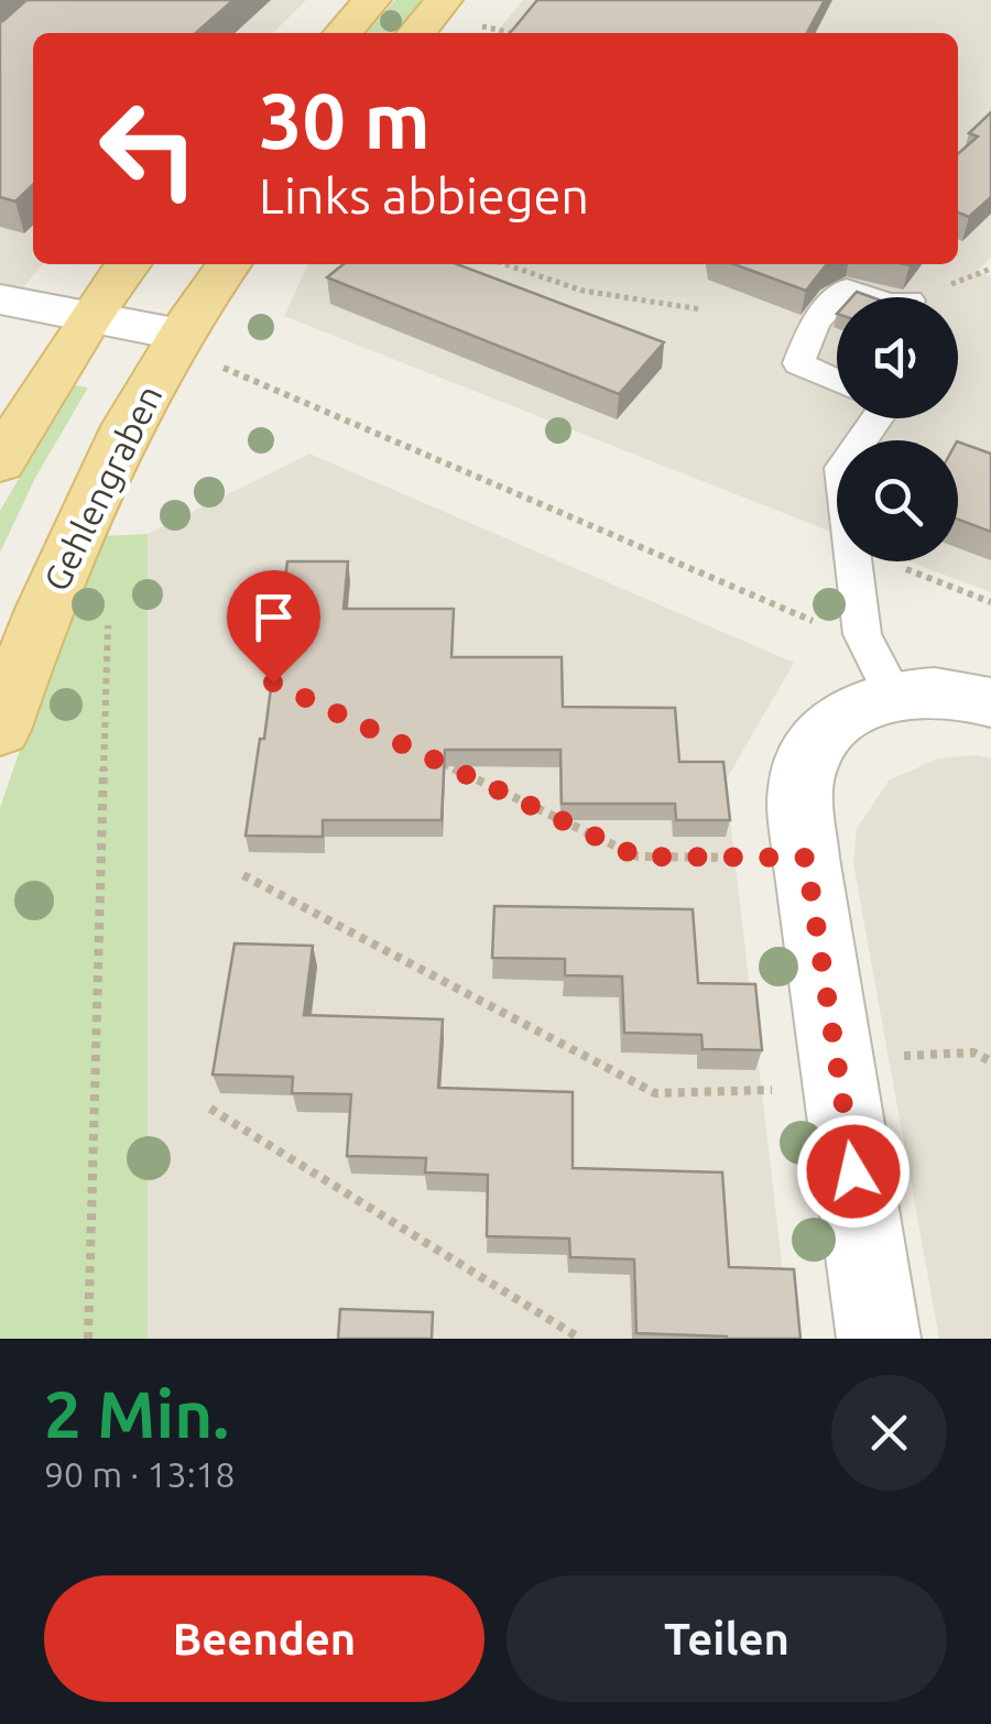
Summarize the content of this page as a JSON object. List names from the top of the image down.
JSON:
{
  "streets": {
    "main road": ["Gehlengraben"]
  },
  "page": {
    "turn": ["30 m", "Links abbiegen"],
    "heading": ["2 Min.", "90 m · 13:18"],
    "buttons": ["Beenden", "Teilen"]
  }
}
